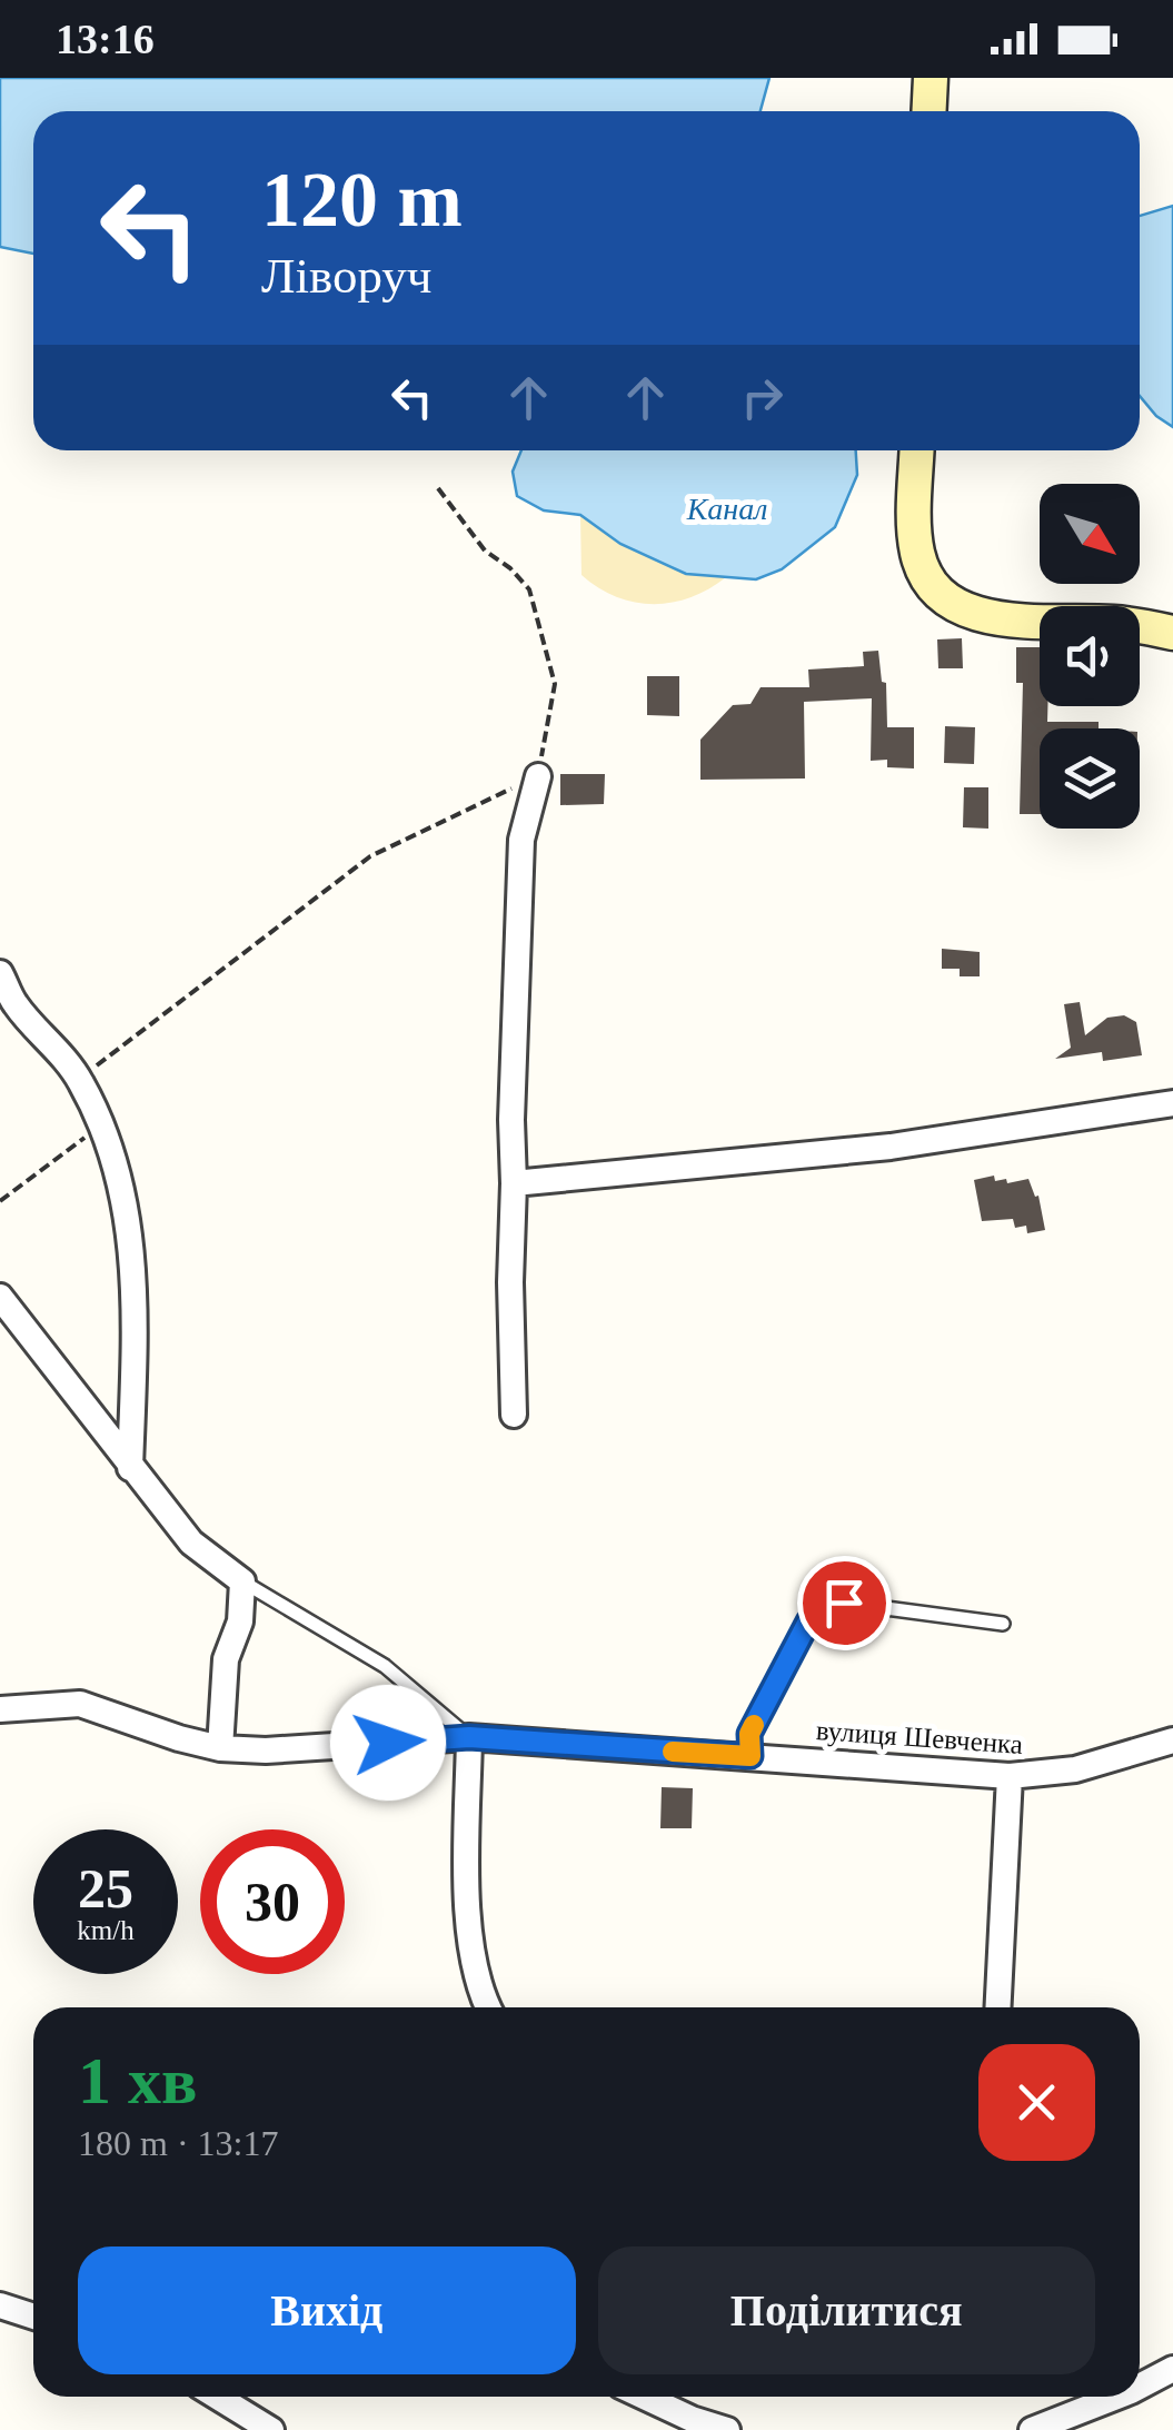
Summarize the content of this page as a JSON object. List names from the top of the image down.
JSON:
{
  "streets": {
    "street": ["вулиця Шевченка"]
  },
  "water": ["Канал"],
  "north": "bottom right",
  "page": {
    "status": "13:16",
    "turn": ["120 m", "Ліворуч"],
    "speed": "25 km/h",
    "limit": "30",
    "heading": ["1 хв", "180 m · 13:17"],
    "buttons": ["Вихід", "Поділитися"]
  }
}
